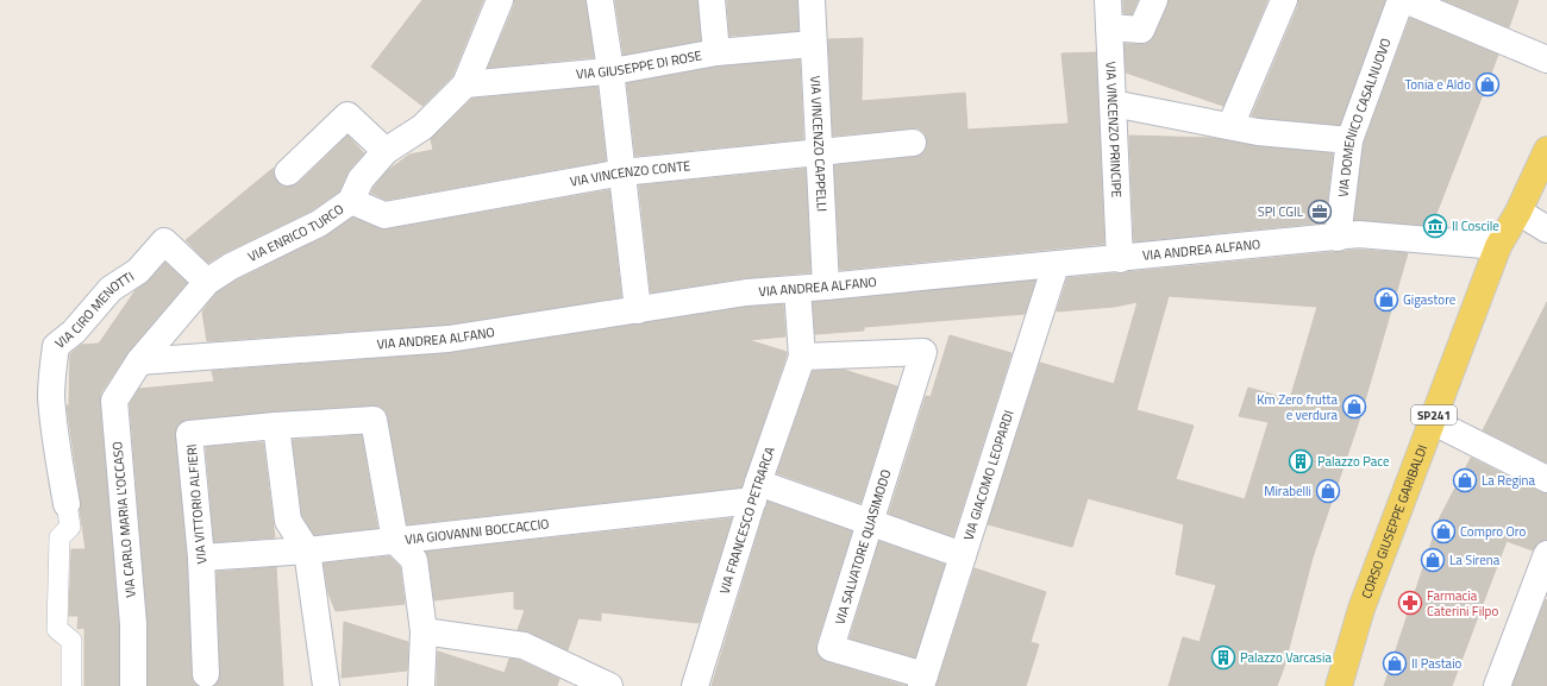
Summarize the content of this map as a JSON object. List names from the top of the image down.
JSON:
{
  "streets": {
    "main road": ["SP241", "CORSO GIUSEPPE GARIBALDI"],
    "street": [
      "VIA GIUSEPPE DI ROSE",
      "VIA DOMENICO CASALNUOVO",
      "VIA VINCENZO PRINCIPE",
      "VIA VINCENZO CAPPELLI",
      "VIA VINCENZO CONTE",
      "VIA ENRICO TURCO",
      "VIA ANDREA ALFANO",
      "VIA CIRO MENOTTI",
      "VIA GIACOMO LEOPARDI",
      "VIA VITTORIO ALFIERI",
      "VIA CARLO MARIA L'OCCASO",
      "VIA FRANCESCO PETRARCA",
      "VIA GIOVANNI BOCCACCIO",
      "VIA SALVATORE QUASIMODO"
    ]
  },
  "crossings": [
    ["VIA GIUSEPPE DI ROSE", "VIA VINCENZO CAPPELLI"],
    ["VIA GIUSEPPE DI ROSE", "VIA ENRICO TURCO"],
    ["VIA DOMENICO CASALNUOVO", "VIA ANDREA ALFANO"],
    ["VIA VINCENZO PRINCIPE", "VIA ANDREA ALFANO"],
    ["VIA VINCENZO CAPPELLI", "VIA VINCENZO CONTE"],
    ["VIA VINCENZO CAPPELLI", "VIA ANDREA ALFANO"],
    ["VIA VINCENZO CONTE", "VIA ENRICO TURCO"],
    ["VIA ENRICO TURCO", "VIA ANDREA ALFANO"],
    ["VIA ENRICO TURCO", "VIA CIRO MENOTTI"],
    ["VIA ENRICO TURCO", "VIA CARLO MARIA L'OCCASO"],
    ["VIA ANDREA ALFANO", "VIA GIACOMO LEOPARDI"],
    ["VIA ANDREA ALFANO", "VIA CARLO MARIA L'OCCASO"],
    ["VIA ANDREA ALFANO", "VIA FRANCESCO PETRARCA"],
    ["VIA ANDREA ALFANO", "CORSO GIUSEPPE GARIBALDI"],
    ["VIA GIACOMO LEOPARDI", "VIA SALVATORE QUASIMODO"],
    ["VIA VITTORIO ALFIERI", "VIA GIOVANNI BOCCACCIO"],
    ["VIA FRANCESCO PETRARCA", "VIA GIOVANNI BOCCACCIO"],
    ["VIA FRANCESCO PETRARCA", "VIA SALVATORE QUASIMODO"]
  ],
  "places": {
    "shop": [
      "Tonia e Aldo",
      "Gigastore",
      "Km Zero frutta e verdura",
      "La Regina",
      "Mirabelli",
      "Compro Oro",
      "La Sirena",
      "Il Pastaio"
    ],
    "office": ["SPI CGIL"],
    "museum": ["Il Coscile"],
    "building": ["Palazzo Pace", "Palazzo Varcasia"],
    "pharmacy": ["Farmacia Caterini Filpo"]
  }
}
